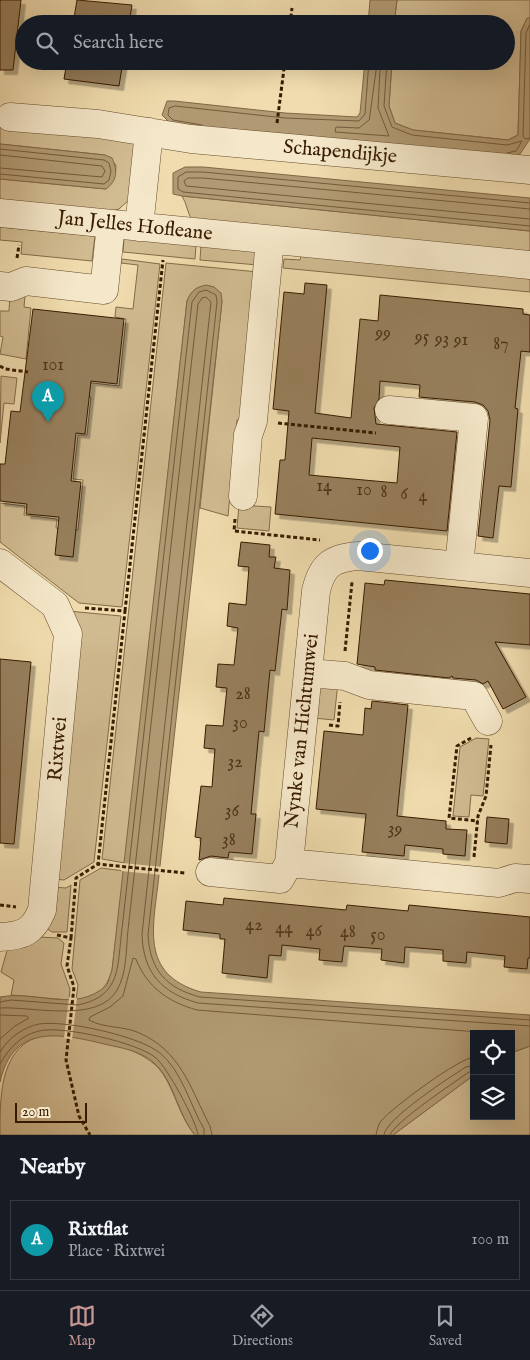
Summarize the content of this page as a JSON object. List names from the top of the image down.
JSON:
{
  "streets": {
    "street": [
      "Schapendijkje",
      "Jan Jelles Hofleane",
      "Nynke van Hichtumwei",
      "Rixtwei"
    ]
  },
  "house_numbers": [
    "99",
    "95",
    "93",
    "91",
    "87",
    "101",
    "14",
    "10",
    "8",
    "6",
    "4",
    "28",
    "30",
    "32",
    "36",
    "39",
    "38",
    "42",
    "44",
    "46",
    "48",
    "50"
  ],
  "scale_bar": "20 m",
  "page": {
    "search": "Search here",
    "pins": "A",
    "scale": "20 m",
    "heading": "Nearby",
    "list": [
      {
        "mark": "A",
        "name": "Rixtflat",
        "note": "Place · Rixtwei",
        "value": "100 m"
      }
    ],
    "nav": ["Map", "Directions", "Saved"]
  }
}
